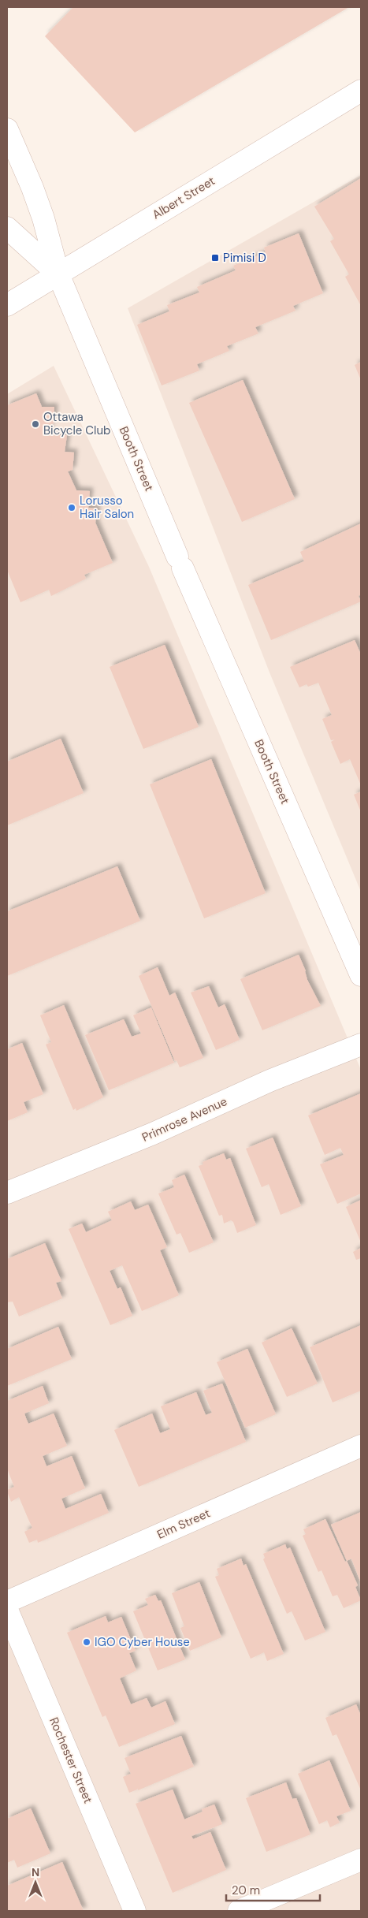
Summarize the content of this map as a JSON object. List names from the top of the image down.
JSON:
{
  "streets": {
    "main road": [
      "Albert Street",
      "Booth Street",
      "Primrose Avenue",
      "Elm Street",
      "Rochester Street"
    ]
  },
  "crossings": [
    ["Albert Street", "Booth Street"]
  ],
  "places": {
    "transit": ["Pimisi D"],
    "other": ["Ottawa Bicycle Club", "Lorusso Hair Salon", "IGO Cyber House"]
  },
  "scale_bar": "20 m",
  "north": "top"
}
